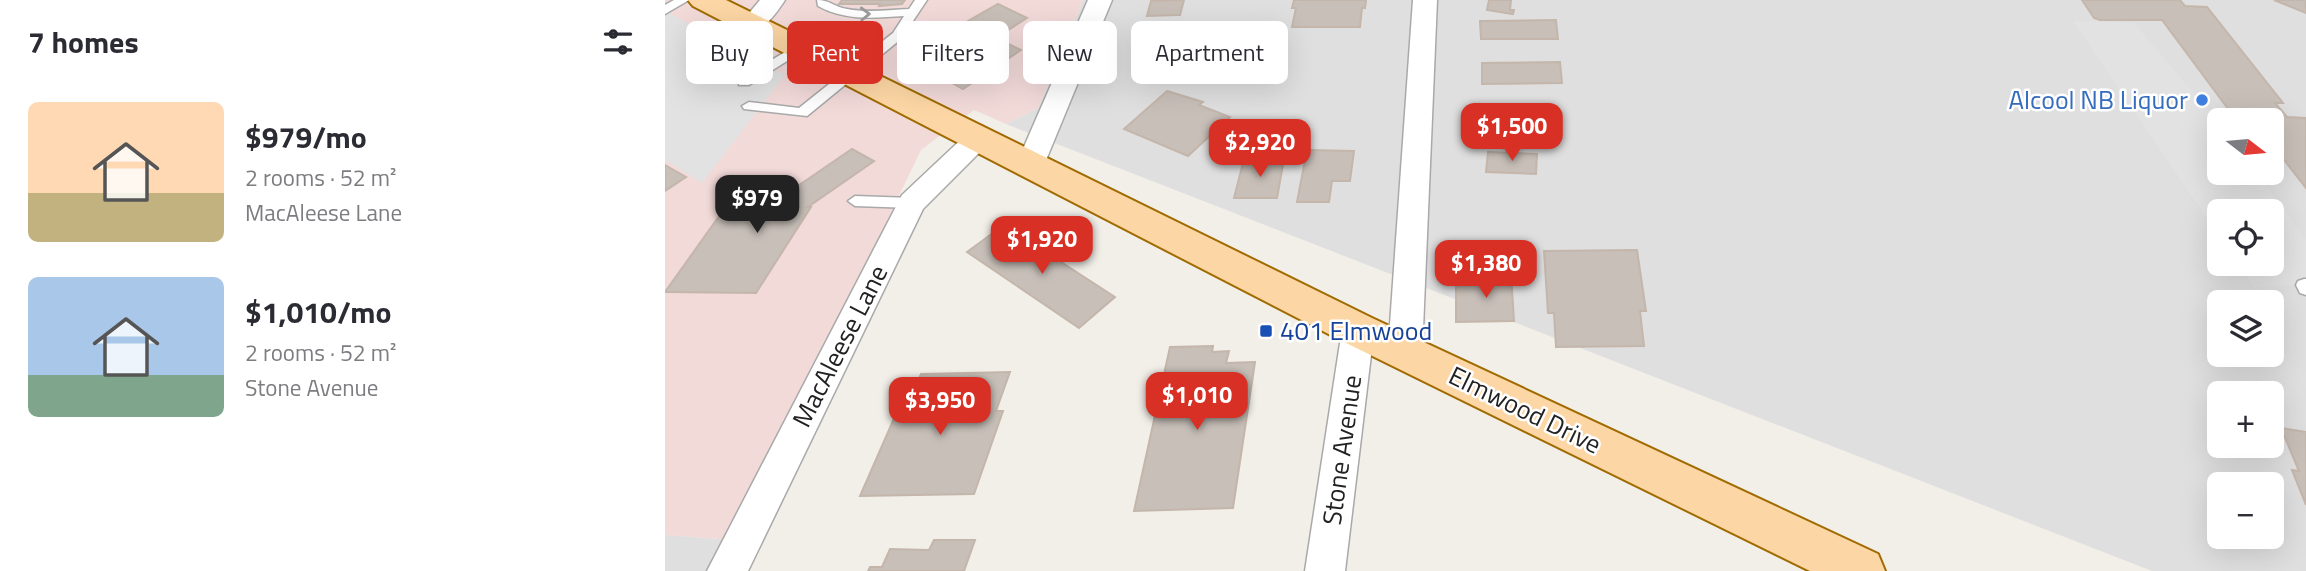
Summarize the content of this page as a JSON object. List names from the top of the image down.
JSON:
{
  "streets": {
    "main road": ["Elmwood Drive"],
    "street": ["MacAleese Lane", "Stone Avenue"]
  },
  "crossings": [
    ["MacAleese Lane", "Elmwood Drive"],
    ["Elmwood Drive", "Stone Avenue"]
  ],
  "places": {
    "other": ["Alcool NB Liquor"],
    "transit": ["401 Elmwood"]
  },
  "north": "right",
  "page": {
    "heading": "7 homes",
    "chip": [
      "Buy",
      "Rent",
      "Filters",
      "New",
      "Apartment"
    ],
    "list": [
      {
        "name": "$979/mo",
        "note": "2 rooms · 52 m² · MacAleese Lane"
      },
      {
        "name": "$1,010/mo",
        "note": "2 rooms · 52 m² · Stone Avenue"
      }
    ],
    "price": [
      "$1,500",
      "$2,920",
      "$979",
      "$1,920",
      "$1,380",
      "$1,010",
      "$3,950"
    ],
    "map_buttons": ["+", "−"]
  }
}
